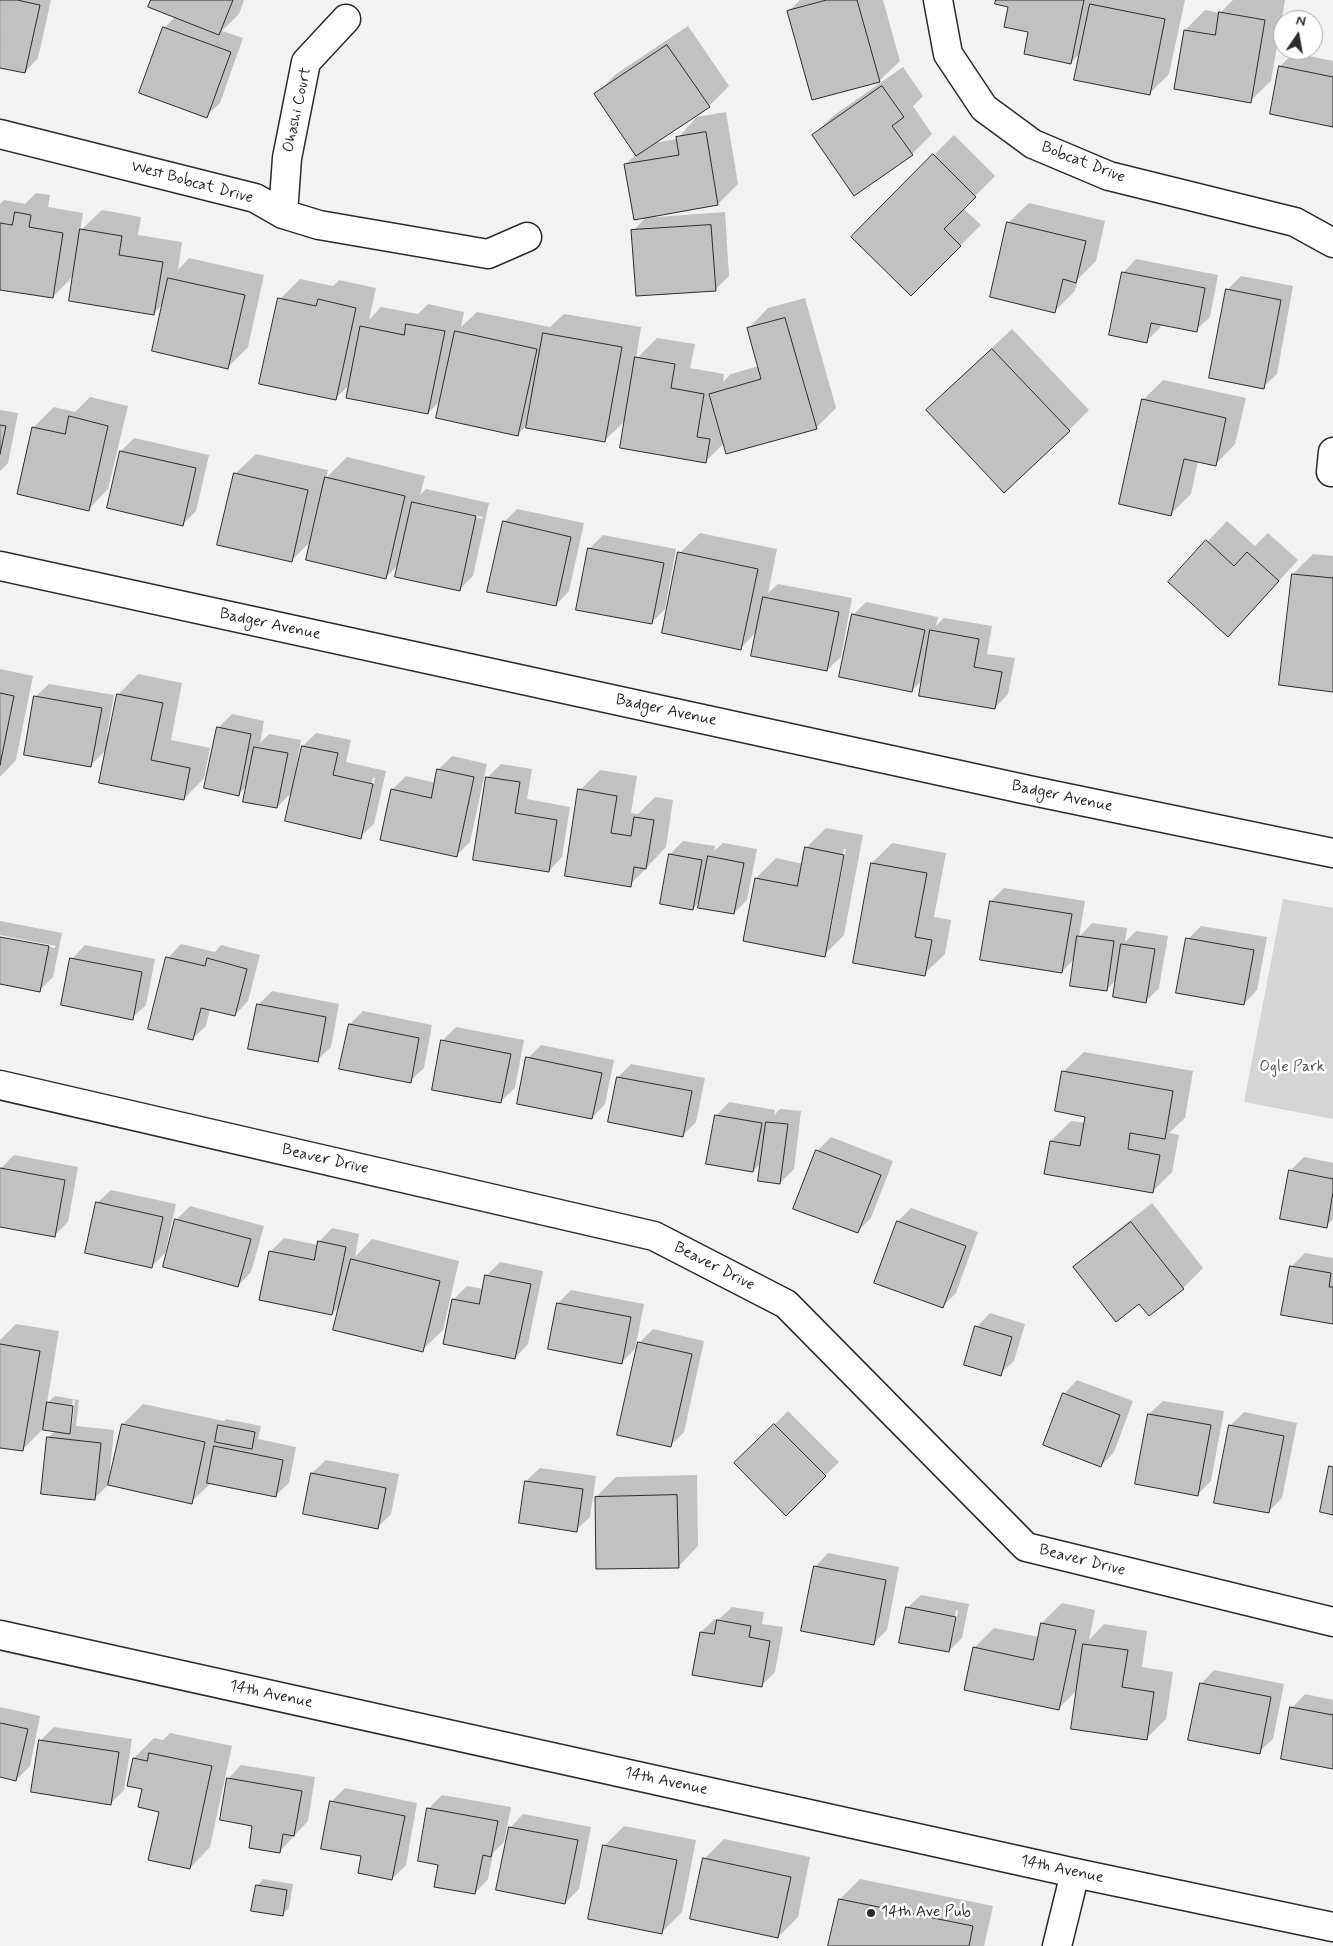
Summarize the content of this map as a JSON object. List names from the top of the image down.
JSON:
{
  "streets": {
    "street": [
      "Ohashi Court",
      "Bobcat Drive",
      "West Bobcat Drive",
      "Badger Avenue",
      "Beaver Drive",
      "14th Avenue"
    ]
  },
  "crossings": [
    ["Ohashi Court", "West Bobcat Drive"]
  ],
  "parks": ["Ogle Park"],
  "places": ["14th Ave Pub"],
  "north": "top"
}
